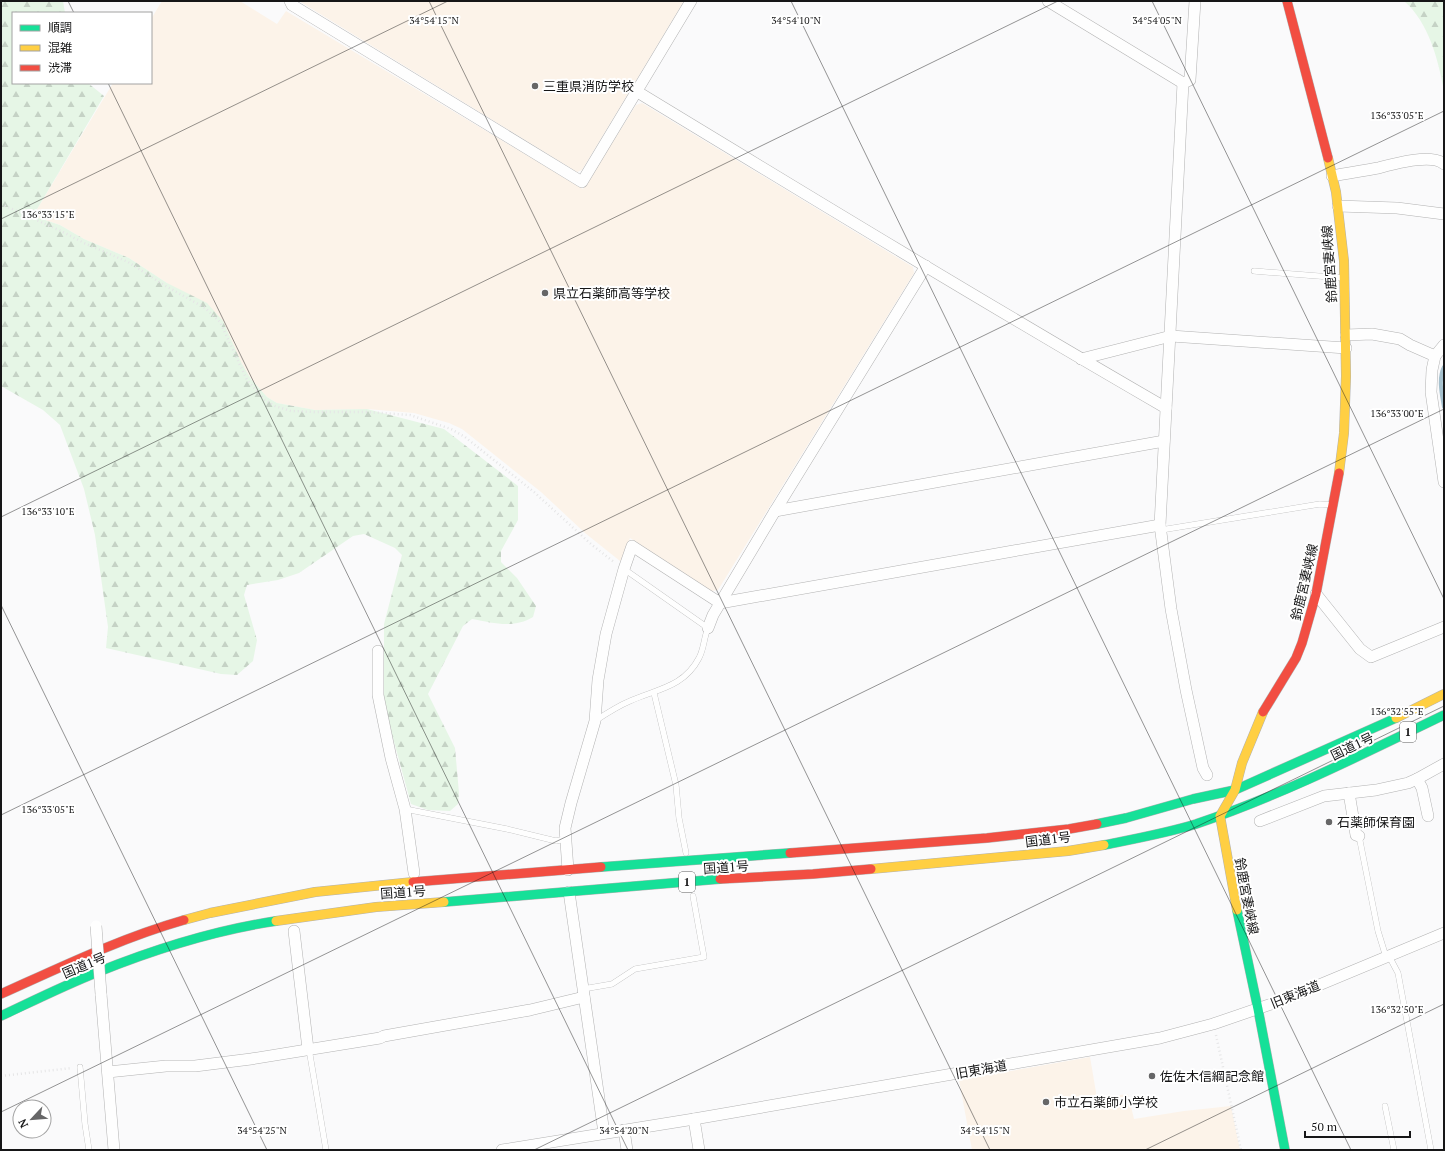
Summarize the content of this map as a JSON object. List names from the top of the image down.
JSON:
{
  "streets": {
    "main road": ["鈴鹿宮妻峡線", "1", "国道1号"],
    "street": ["旧東海道"]
  },
  "crossings": [
    ["鈴鹿宮妻峡線", "国道1号"],
    ["鈴鹿宮妻峡線", "旧東海道"]
  ],
  "places": [
    "三重県消防学校",
    "県立石薬師高等学校",
    "石薬師保育園",
    "佐佐木信綱記念館",
    "市立石薬師小学校"
  ],
  "legend": ["順調", "混雑", "渋滞"],
  "scale_bar": "50 m",
  "north": "bottom left",
  "coordinates": [
    "34°54'15\"N",
    "34°54'10\"N",
    "34°54'05\"N",
    "136°33'05\"E",
    "136°33'15\"E",
    "136°33'00\"E",
    "136°33'10\"E",
    "136°32'55\"E",
    "136°32'50\"E",
    "34°54'25\"N",
    "34°54'20\"N"
  ]
}
